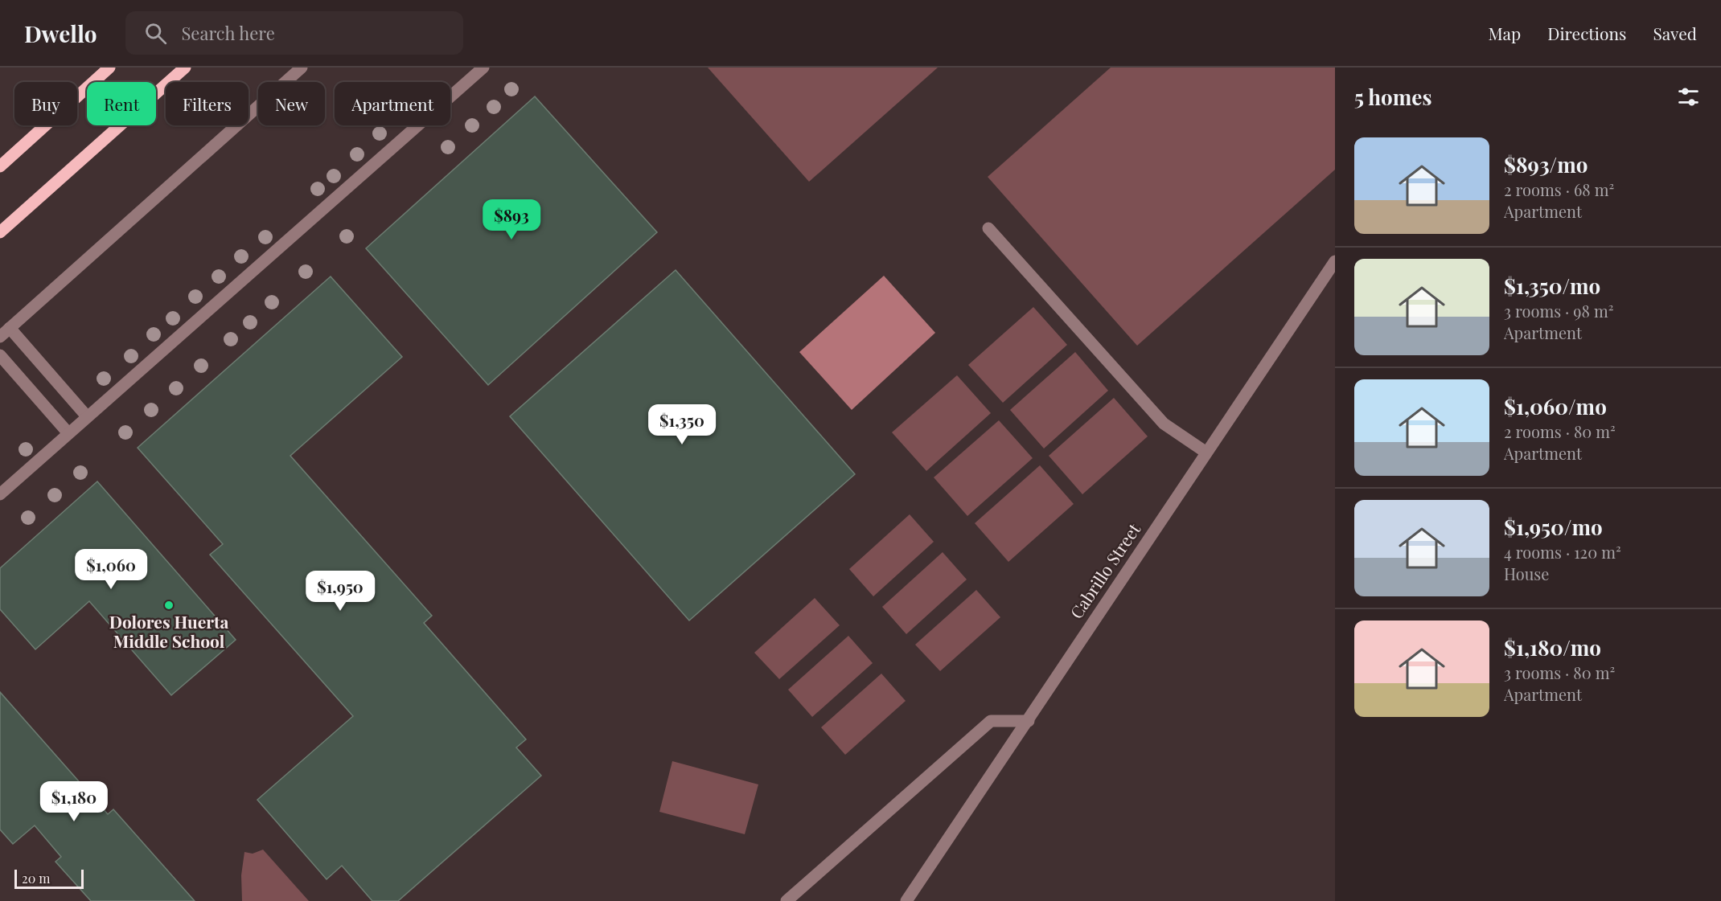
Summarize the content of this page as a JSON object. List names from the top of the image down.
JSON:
{
  "streets": {
    "lane": ["Cabrillo Street"]
  },
  "places": ["Dolores Huerta Middle School"],
  "scale_bar": "20 m",
  "page": {
    "header": "Dwello",
    "search": "Search here",
    "nav": ["Map", "Directions", "Saved"],
    "heading": "5 homes",
    "chip": [
      "Buy",
      "Rent",
      "Filters",
      "New",
      "Apartment"
    ],
    "list": [
      {
        "name": "$893/mo",
        "note": "2 rooms · 68 m² · Apartment"
      },
      {
        "name": "$1,350/mo",
        "note": "3 rooms · 98 m² · Apartment"
      },
      {
        "name": "$1,060/mo",
        "note": "2 rooms · 80 m² · Apartment"
      },
      {
        "name": "$1,950/mo",
        "note": "4 rooms · 120 m² · House"
      },
      {
        "name": "$1,180/mo",
        "note": "3 rooms · 80 m² · Apartment"
      }
    ],
    "price": [
      "$893",
      "$1,350",
      "$1,060",
      "$1,950",
      "$1,180"
    ],
    "scale": "20 m"
  }
}
